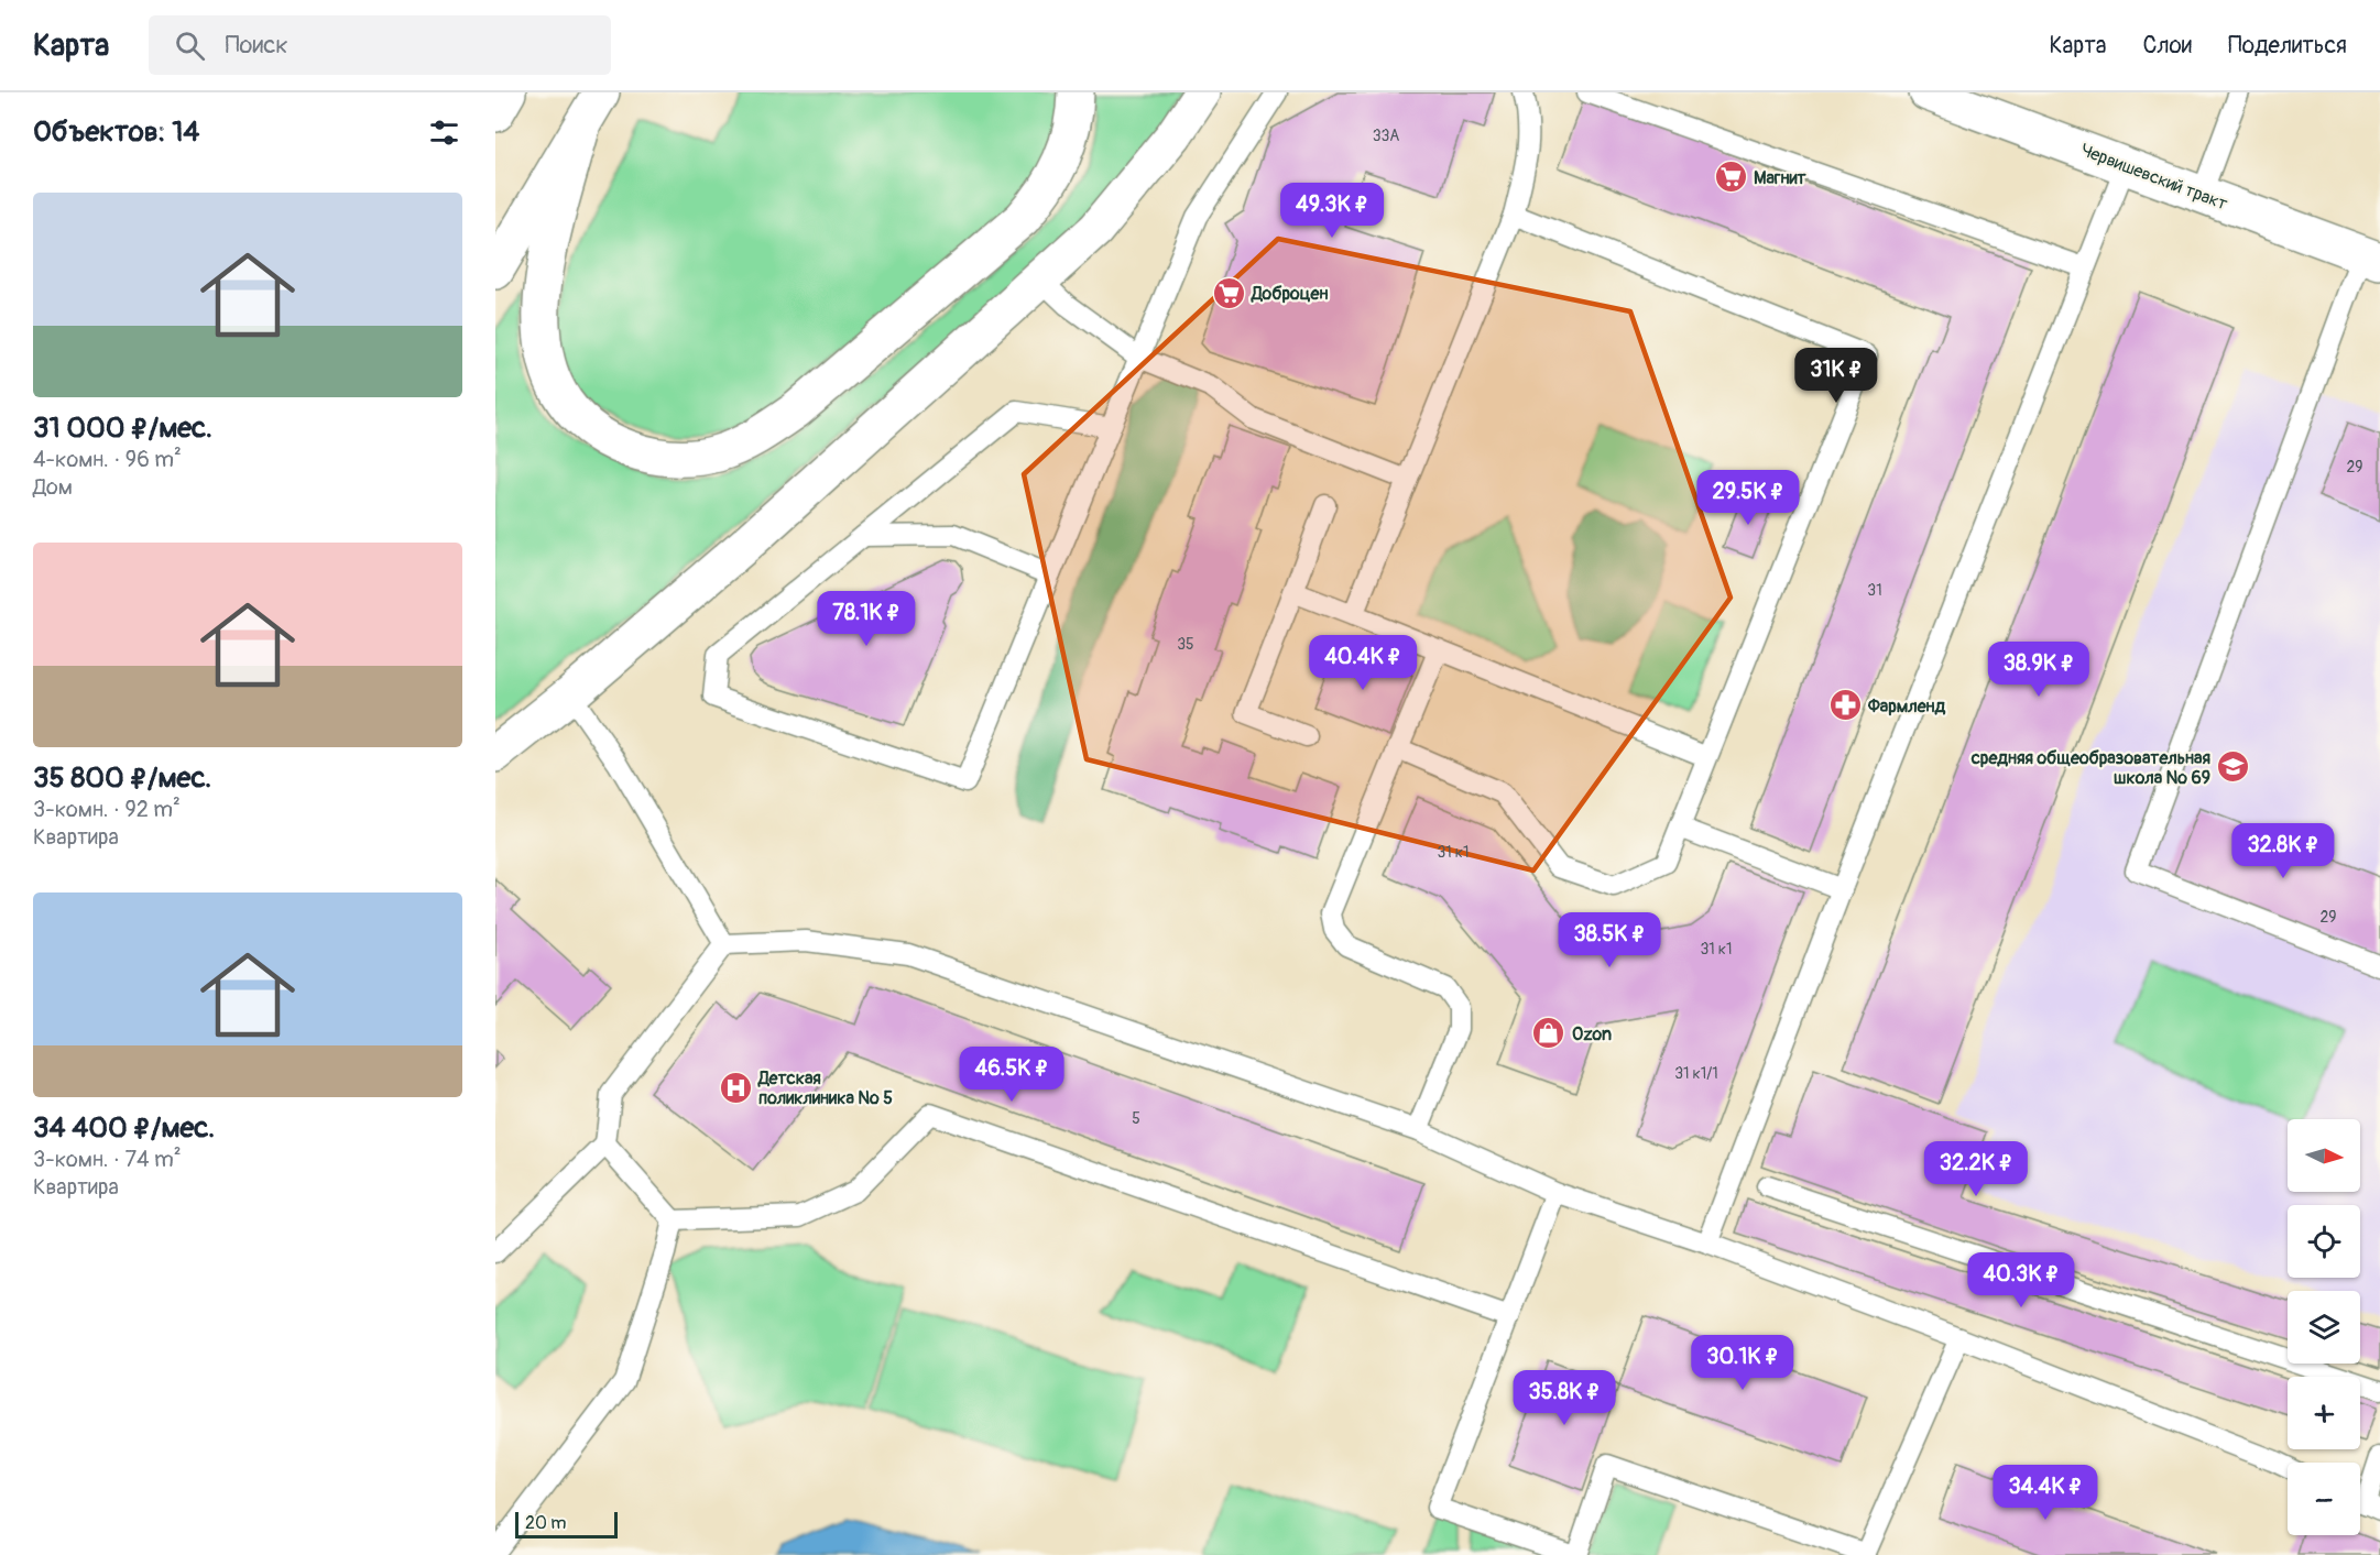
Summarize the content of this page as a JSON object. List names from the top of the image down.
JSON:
{
  "streets": {
    "main road": ["Червишевский тракт"]
  },
  "places": {
    "supermarket": ["Магнит", "Доброцен"],
    "pharmacy": ["Фармленд"],
    "school or university": ["средняя общеобразовательная школа № 69"],
    "shop": ["Ozon"],
    "hospital": ["Детская поликлиника № 5"]
  },
  "house_numbers": [
    "33А",
    "29",
    "31",
    "35",
    "31 к1",
    "29",
    "31 к1",
    "31 к1/1",
    "5"
  ],
  "scale_bar": "20 m",
  "north": "right",
  "page": {
    "header": "Карта",
    "search": "Поиск",
    "nav": ["Карта", "Слои", "Поделиться"],
    "heading": "Объектов: 14",
    "list": [
      {
        "name": "31 000 ₽/мес.",
        "note": "4-комн. · 96 m² · Дом"
      },
      {
        "name": "35 800 ₽/мес.",
        "note": "3-комн. · 92 m² · Квартира"
      },
      {
        "name": "34 400 ₽/мес.",
        "note": "3-комн. · 74 m² · Квартира"
      }
    ],
    "price": [
      "49.3K ₽",
      "31K ₽",
      "29.5K ₽",
      "78.1K ₽",
      "40.4K ₽",
      "38.9K ₽",
      "32.8K ₽",
      "38.5K ₽",
      "46.5K ₽",
      "32.2K ₽",
      "40.3K ₽",
      "30.1K ₽",
      "35.8K ₽",
      "34.4K ₽"
    ],
    "map_buttons": ["+", "−"],
    "scale": "20 m"
  }
}
